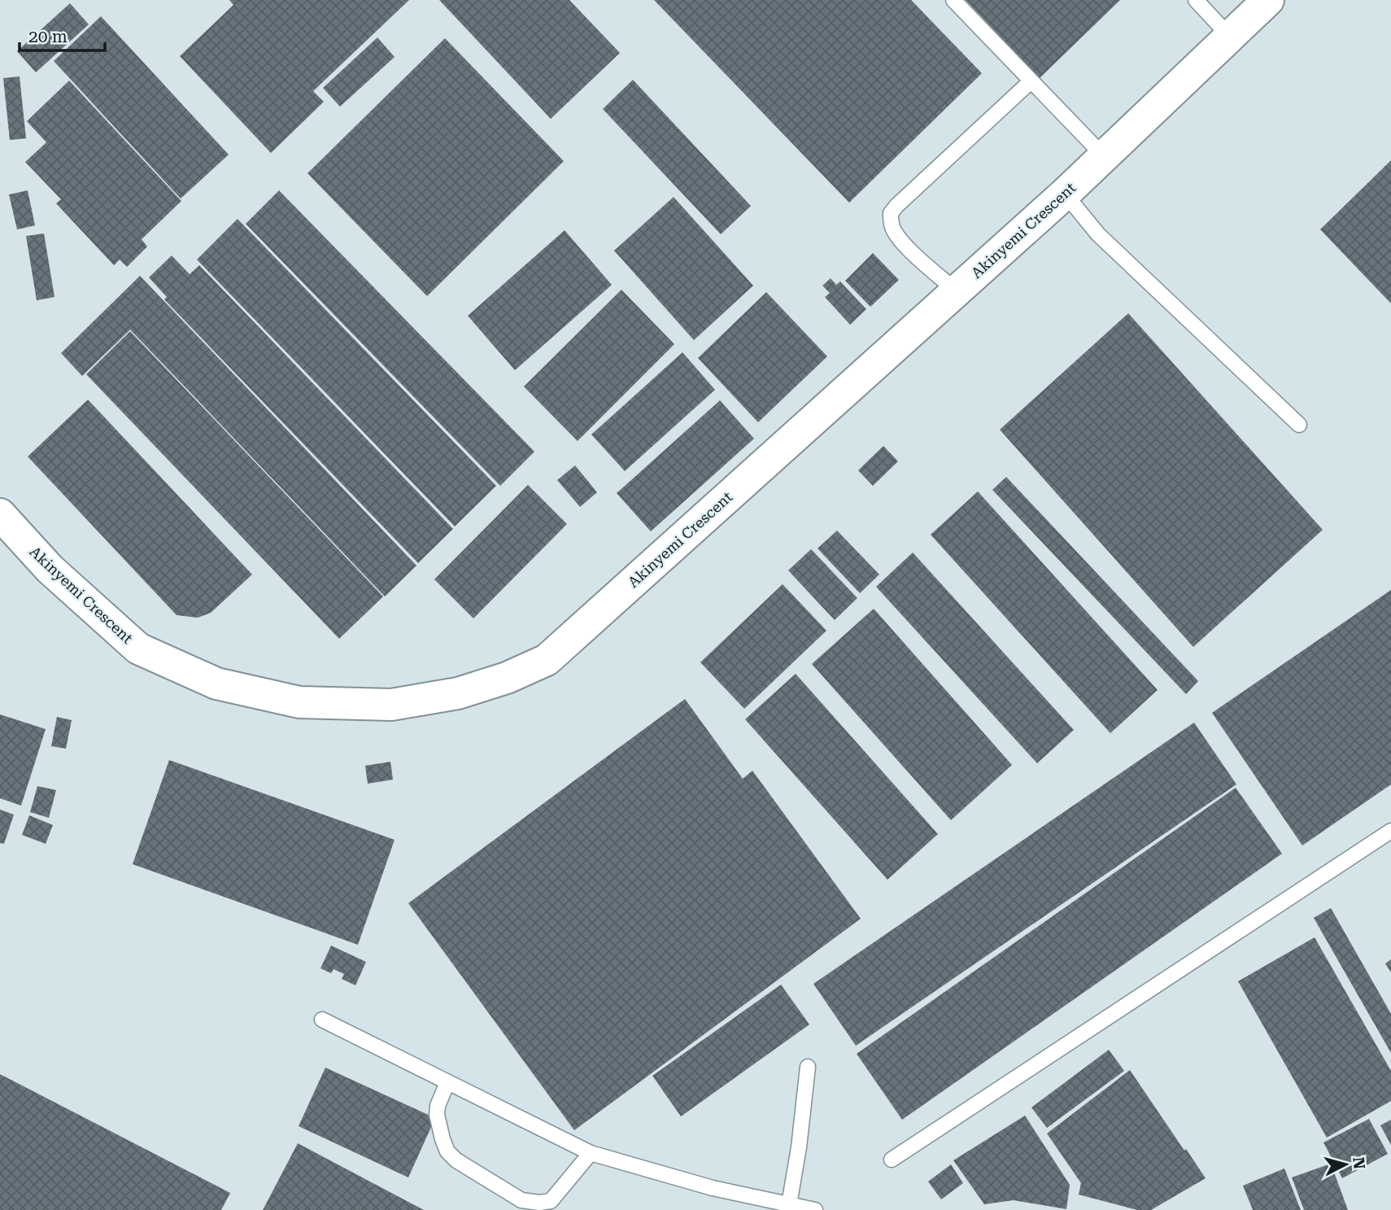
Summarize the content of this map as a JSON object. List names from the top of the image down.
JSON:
{
  "streets": {
    "street": ["Akinyemi Crescent"]
  },
  "scale_bar": "20 m",
  "north": "right"
}
